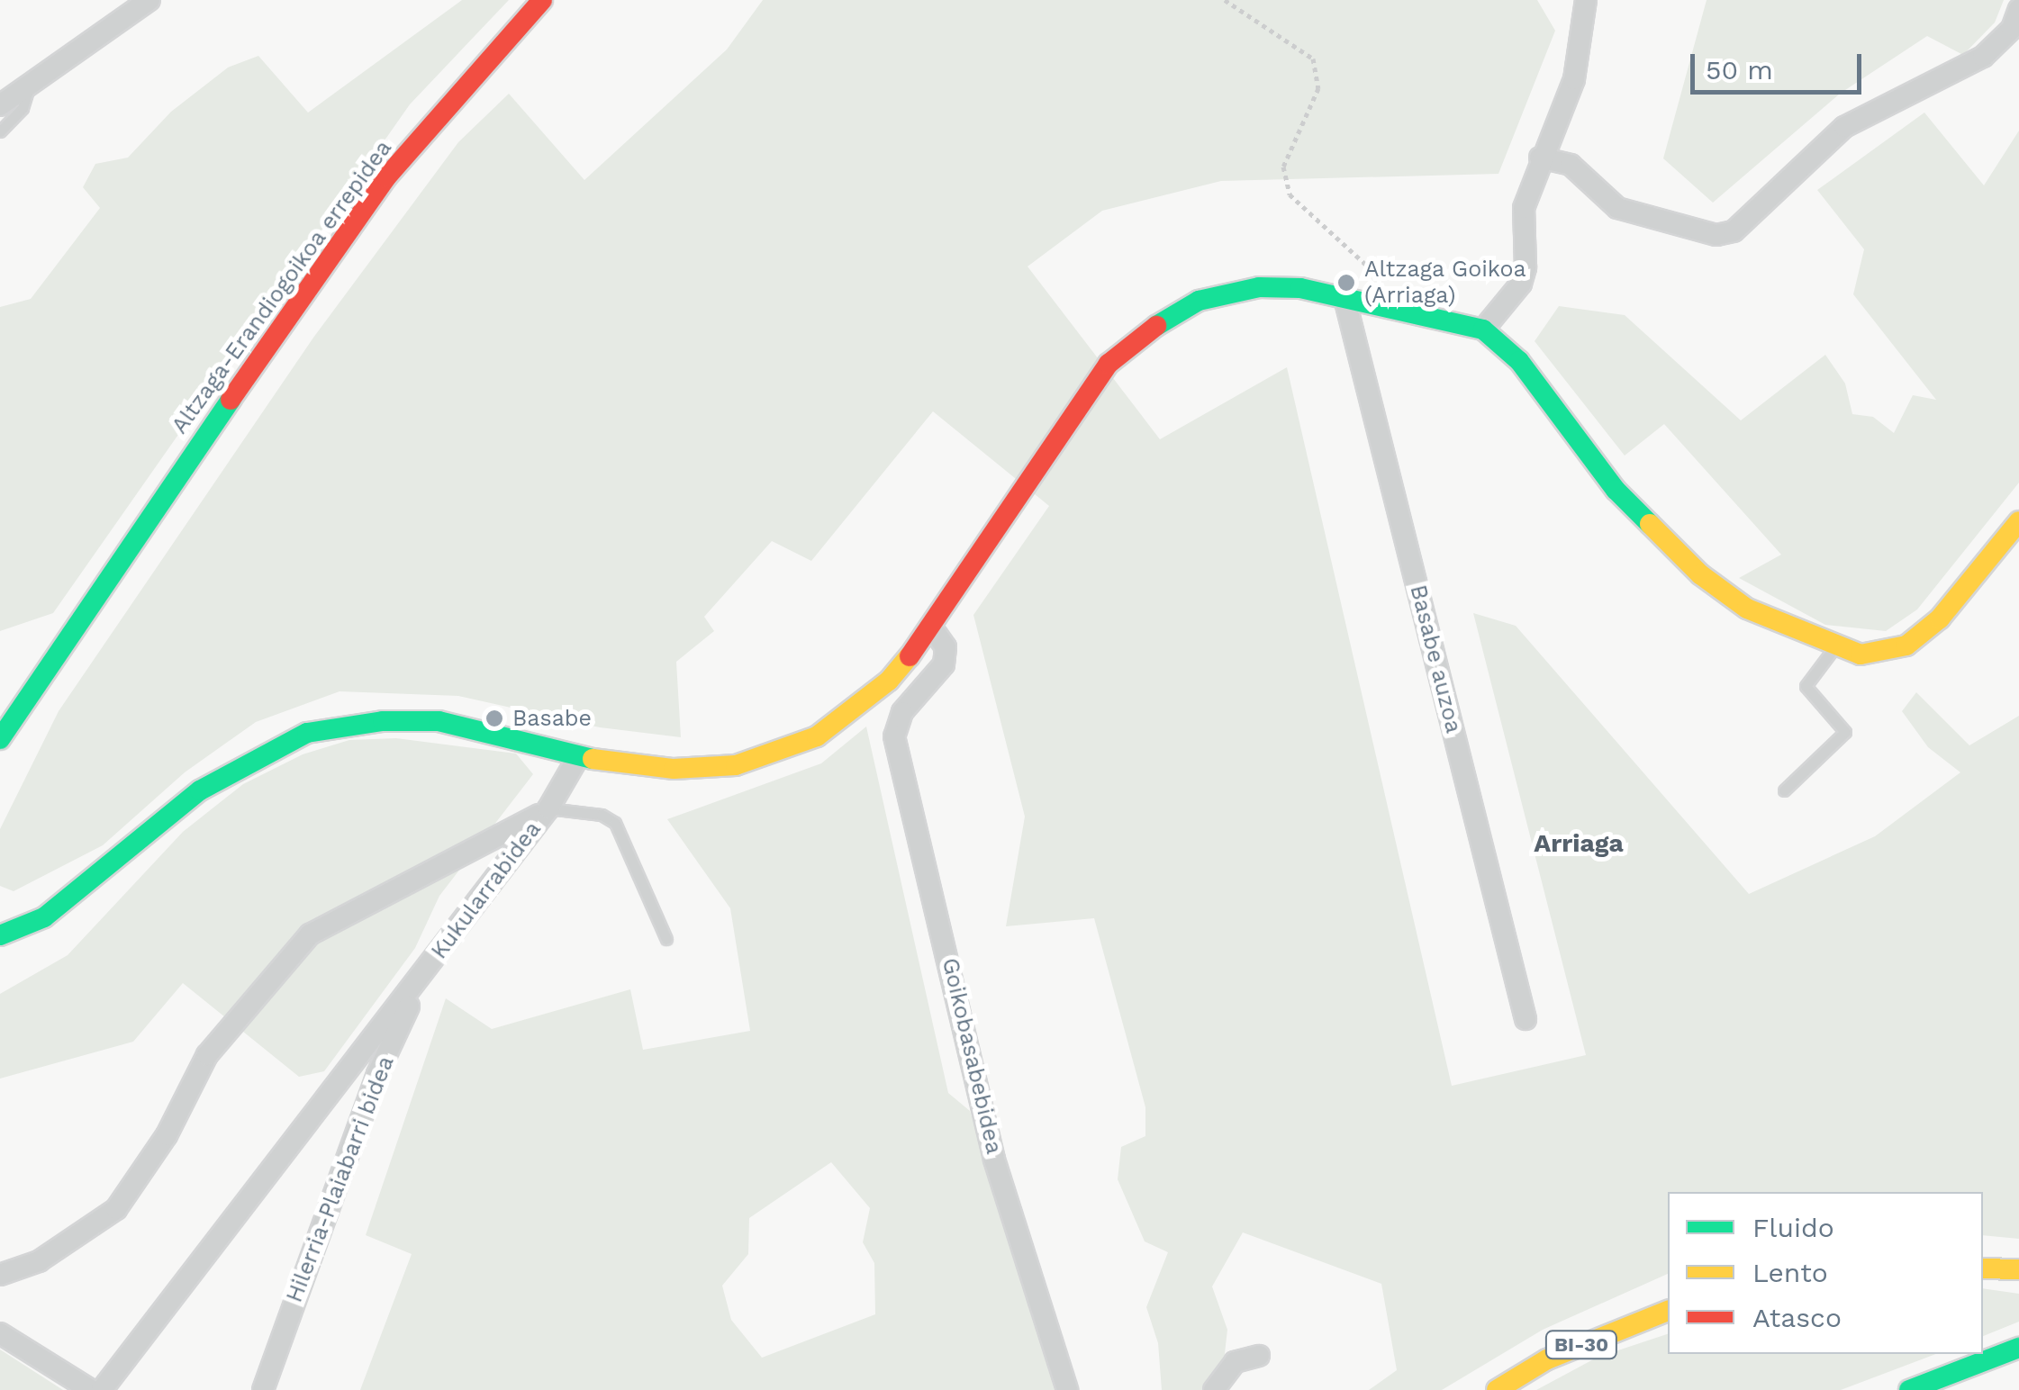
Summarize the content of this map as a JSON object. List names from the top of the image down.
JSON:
{
  "streets": {
    "main road": ["Altzaga-Erandiogoikoa errepidea", "BI-30"],
    "street": [
      "Basabe auzoa",
      "Kukularrabidea",
      "Goikobasabebidea",
      "Hilerria-Plaiabarri bidea"
    ]
  },
  "crossings": [
    ["Kukularrabidea", "Hilerria-Plaiabarri bidea"]
  ],
  "districts": ["Arriaga"],
  "places": ["Altzaga Goikoa (Arriaga)", "Basabe"],
  "legend": ["Fluido", "Lento", "Atasco"],
  "scale_bar": "50 m"
}
